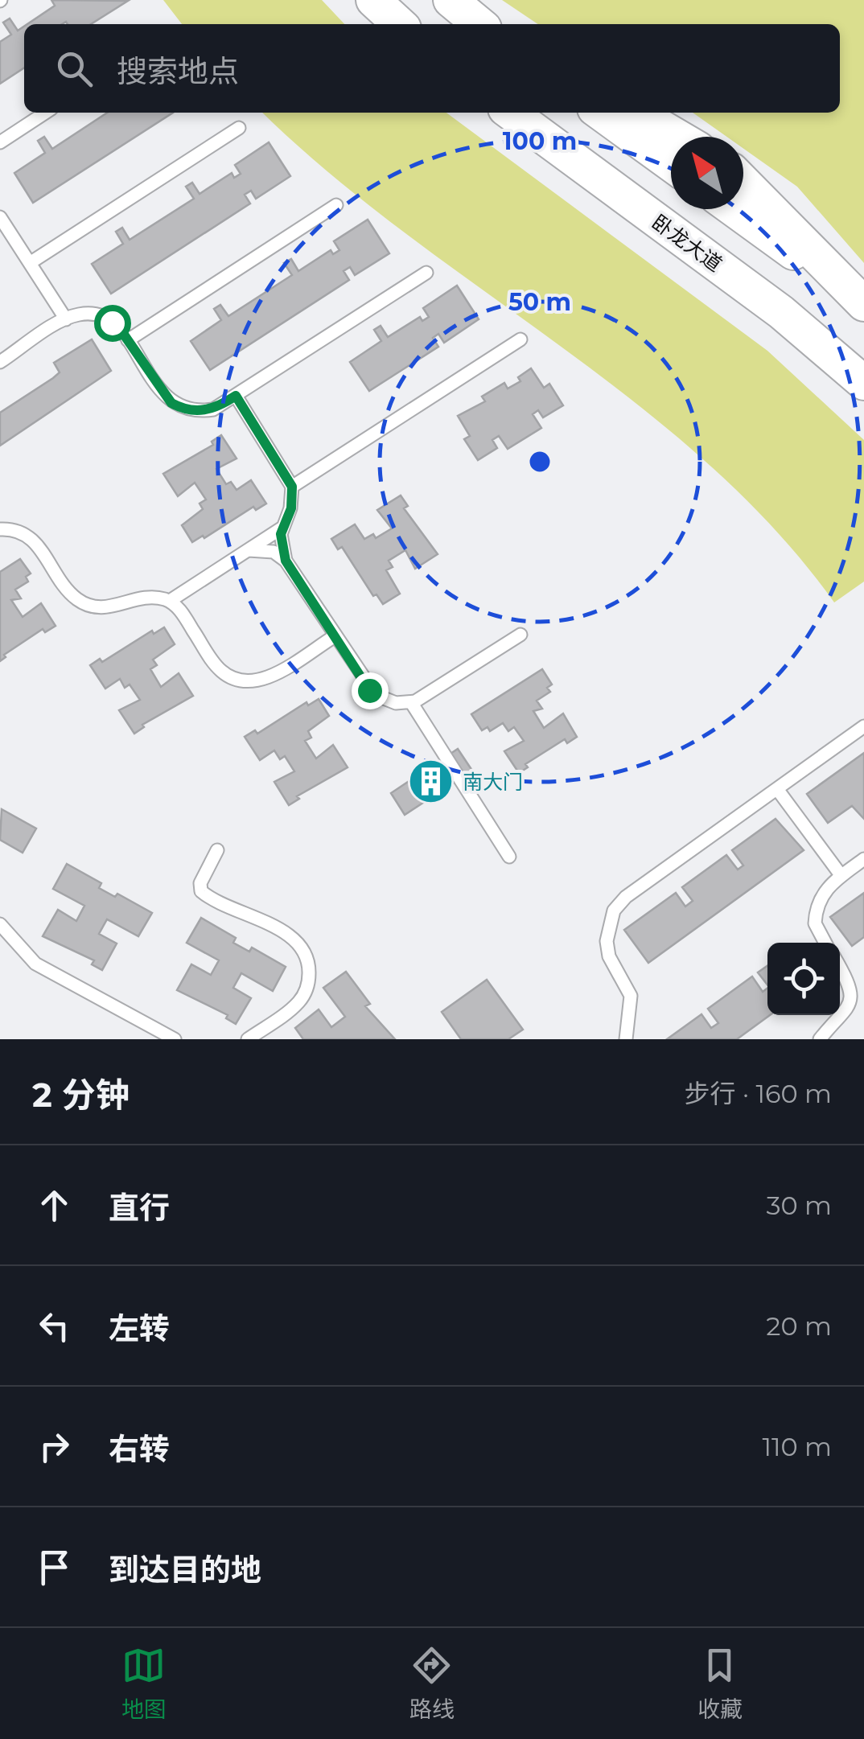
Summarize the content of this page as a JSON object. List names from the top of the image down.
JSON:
{
  "streets": {
    "main road": ["卧龙大道"]
  },
  "places": {
    "building": ["南大门"]
  },
  "north": "top left",
  "page": {
    "search": "搜索地点",
    "heading": ["2 分钟", "步行 · 160 m"],
    "list": [
      ["直行", "30 m"],
      ["左转", "20 m"],
      ["右转", "110 m"],
      "到达目的地"
    ],
    "nav": ["地图", "路线", "收藏"]
  },
  "rings": ["100 m", "50 m"]
}
